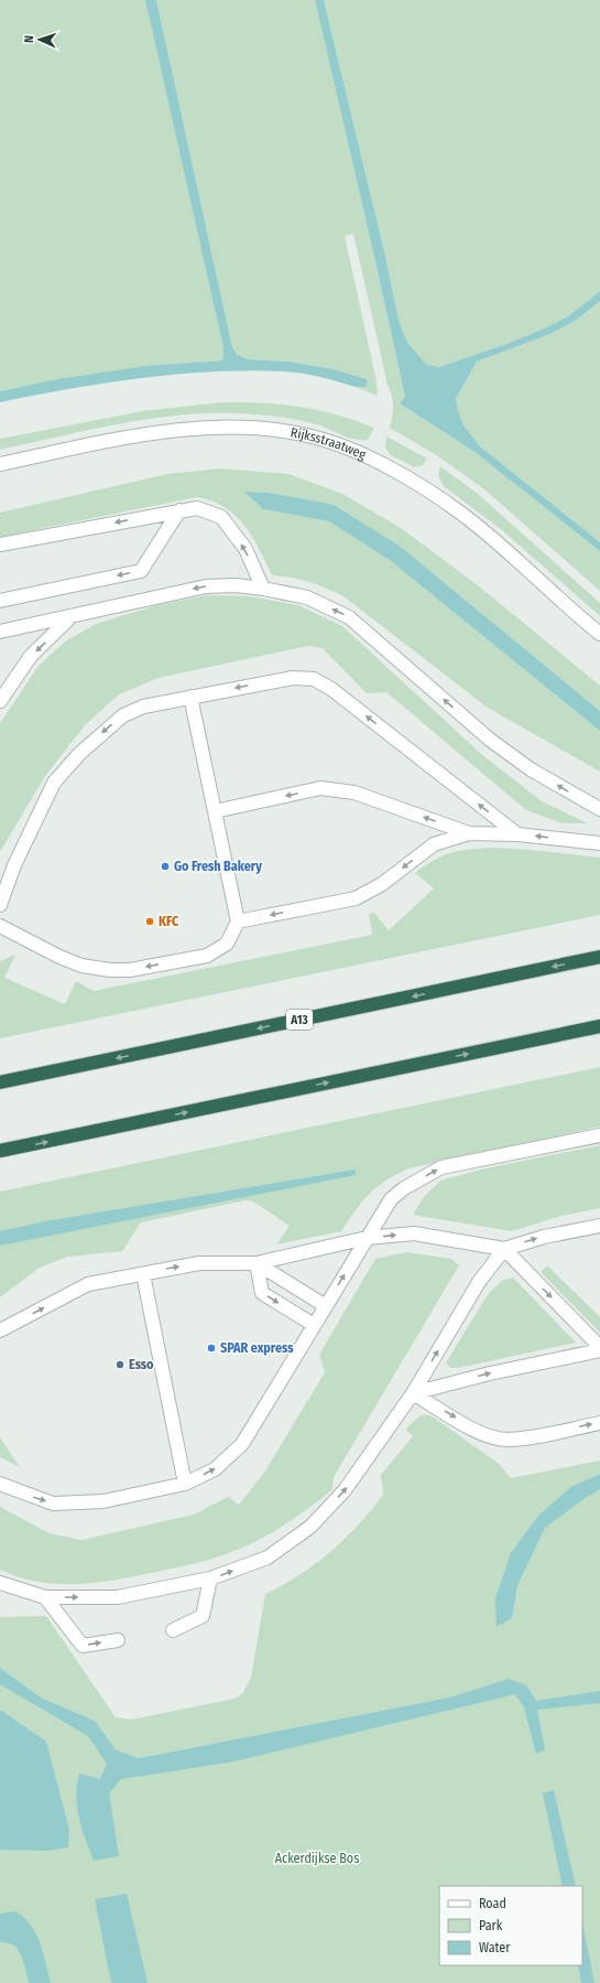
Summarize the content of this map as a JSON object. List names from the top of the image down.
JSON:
{
  "streets": {
    "highway": ["A13"],
    "street": ["Rijksstraatweg"]
  },
  "parks": ["Ackerdijkse Bos"],
  "places": [
    "Go Fresh Bakery",
    "KFC",
    "SPAR express",
    "Esso"
  ],
  "legend": ["Road", "Park", "Water"],
  "north": "left"
}
